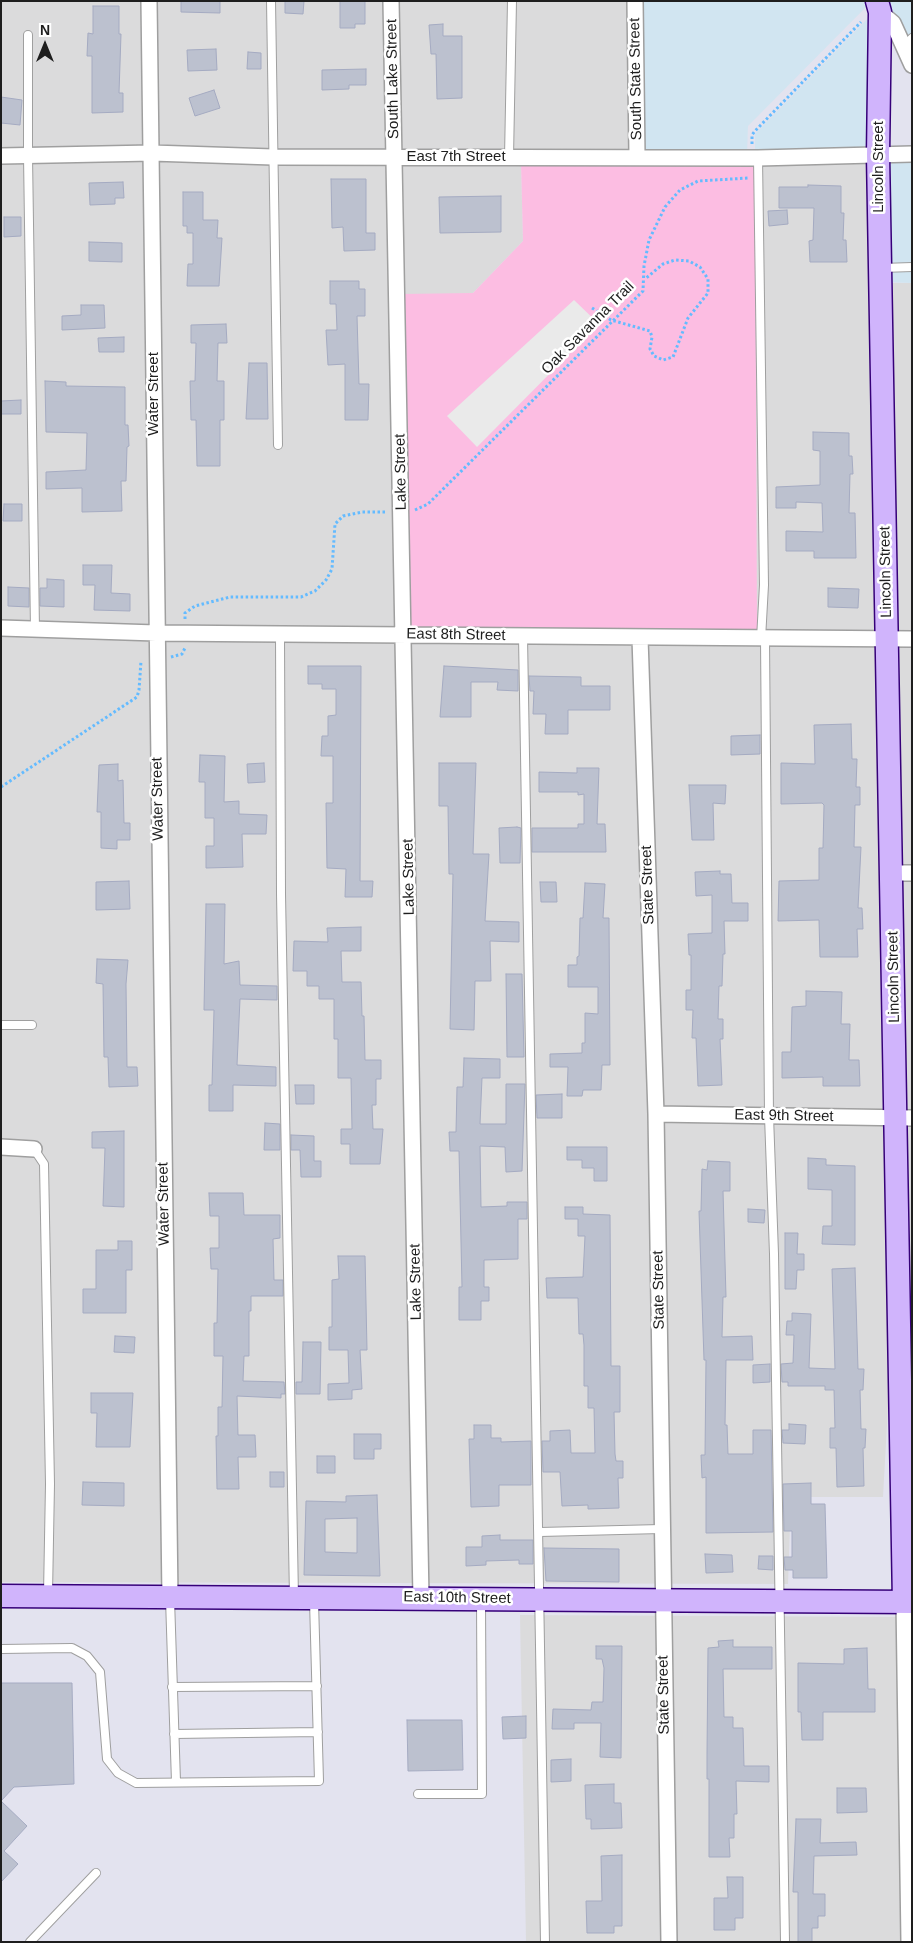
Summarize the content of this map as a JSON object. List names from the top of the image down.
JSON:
{
  "streets": {
    "main road": ["Lincoln Street", "East 10th Street"],
    "street": [
      "South Lake Street",
      "South State Street",
      "East 7th Street",
      "Water Street",
      "Lake Street",
      "East 8th Street",
      "State Street",
      "East 9th Street"
    ],
    "path": ["Oak Savanna Trail"]
  },
  "crossings": [
    ["South Lake Street", "East 7th Street"],
    ["South Lake Street", "Lake Street"],
    ["South State Street", "East 7th Street"],
    ["East 7th Street", "Lincoln Street"],
    ["East 7th Street", "Oak Savanna Trail"],
    ["East 7th Street", "Water Street"],
    ["East 7th Street", "Lake Street"],
    ["Lincoln Street", "Oak Savanna Trail"],
    ["Lincoln Street", "East 8th Street"],
    ["Lincoln Street", "East 9th Street"],
    ["Lincoln Street", "East 10th Street"],
    ["Oak Savanna Trail", "Lake Street"],
    ["Water Street", "East 8th Street"],
    ["Water Street", "East 10th Street"],
    ["Lake Street", "East 8th Street"],
    ["Lake Street", "East 10th Street"],
    ["East 8th Street", "State Street"],
    ["State Street", "East 9th Street"],
    ["State Street", "East 10th Street"]
  ],
  "north": "top"
}
